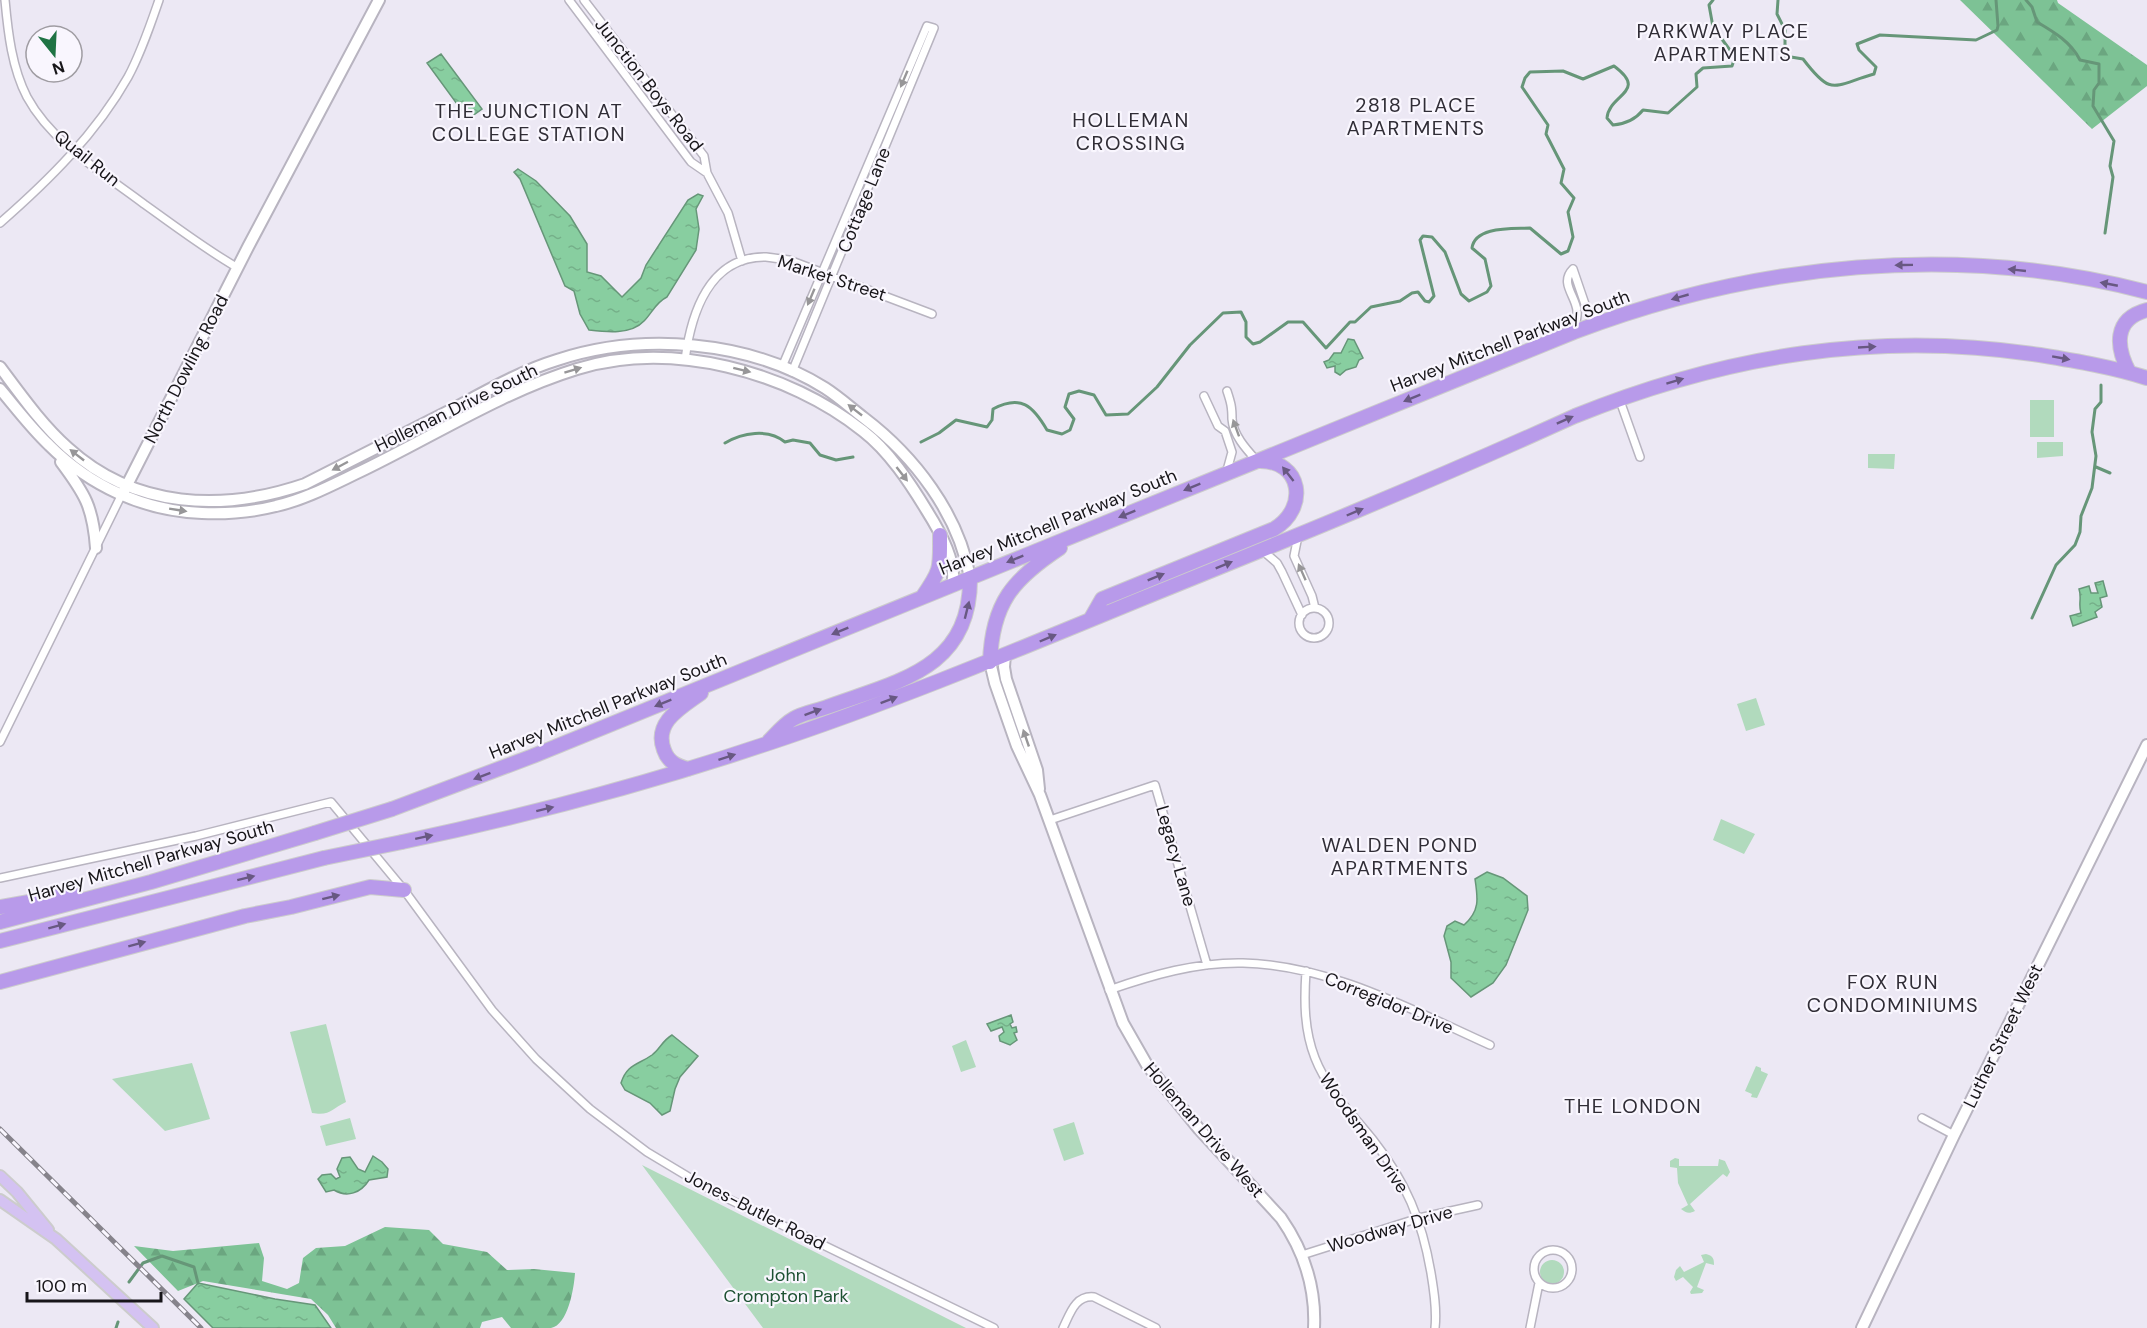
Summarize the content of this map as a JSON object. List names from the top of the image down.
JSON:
{
  "streets": {
    "highway": ["Harvey Mitchell Parkway South"],
    "street": [
      "Junction Boys Road",
      "Quail Run",
      "Cottage Lane",
      "Market Street",
      "North Dowling Road",
      "Holleman Drive South",
      "Legacy Lane",
      "Corregidor Drive",
      "Luther Street West",
      "Holleman Drive West",
      "Woodsman Drive",
      "Jones-Butler Road",
      "Woodway Drive"
    ]
  },
  "crossings": [
    ["Junction Boys Road", "Market Street"],
    ["Quail Run", "North Dowling Road"],
    ["Cottage Lane", "Market Street"],
    ["Cottage Lane", "Holleman Drive South"],
    ["Market Street", "Holleman Drive South"],
    ["Harvey Mitchell Parkway South", "Holleman Drive South"],
    ["Harvey Mitchell Parkway South", "Holleman Drive West"],
    ["North Dowling Road", "Holleman Drive South"],
    ["Legacy Lane", "Corregidor Drive"],
    ["Legacy Lane", "Holleman Drive West"],
    ["Corregidor Drive", "Holleman Drive West"],
    ["Corregidor Drive", "Woodsman Drive"],
    ["Holleman Drive West", "Woodway Drive"],
    ["Woodsman Drive", "Woodway Drive"]
  ],
  "districts": [
    "PARKWAY PLACE APARTMENTS",
    "2818 PLACE APARTMENTS",
    "THE JUNCTION AT COLLEGE STATION",
    "HOLLEMAN CROSSING",
    "WALDEN POND APARTMENTS",
    "FOX RUN CONDOMINIUMS",
    "THE LONDON"
  ],
  "parks": ["John Crompton Park"],
  "scale_bar": "100 m",
  "north": "bottom"
}
